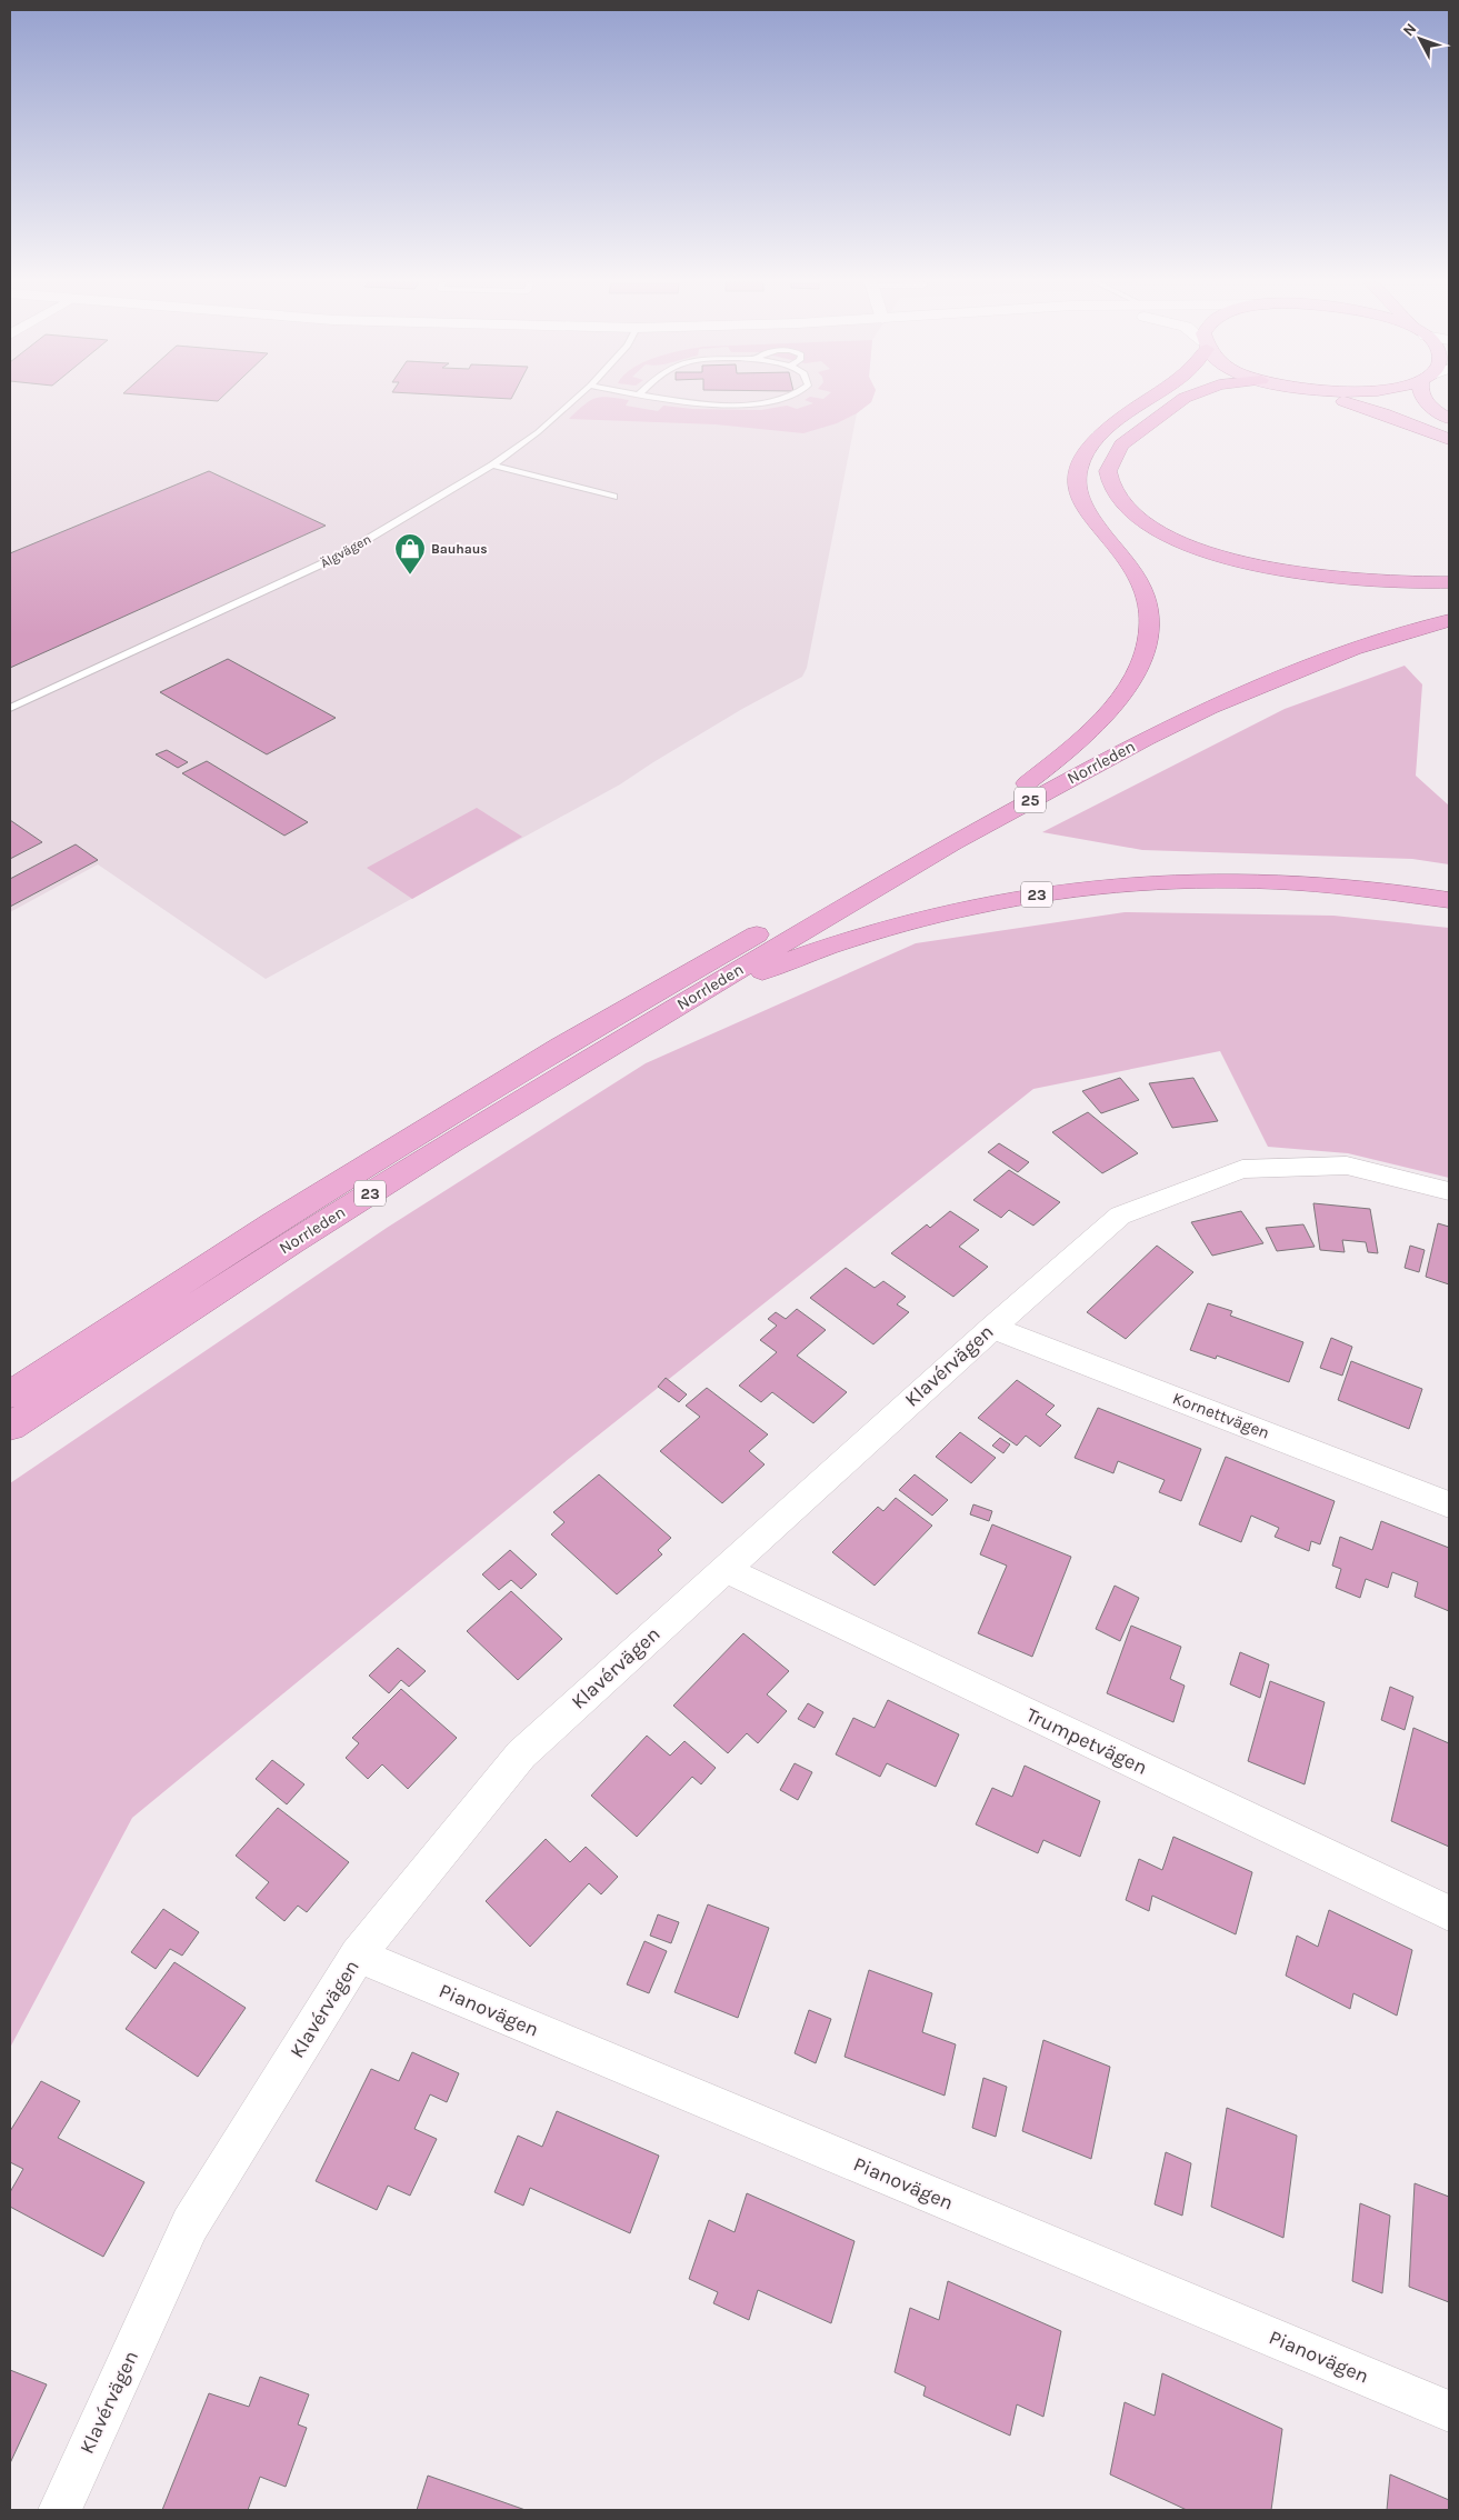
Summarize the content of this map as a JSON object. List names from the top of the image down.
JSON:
{
  "streets": {
    "highway": ["Norrleden", "25", "23"],
    "street": [
      "Klavérvägen",
      "Kornettvägen",
      "Trumpetvägen",
      "Pianovägen"
    ],
    "lane": ["Älgvägen"]
  },
  "crossings": [
    ["Norrleden", "23"],
    ["Klavérvägen", "Kornettvägen"],
    ["Klavérvägen", "Trumpetvägen"],
    ["Klavérvägen", "Pianovägen"]
  ],
  "places": {
    "shop": ["Bauhaus"]
  },
  "north": "top left"
}
